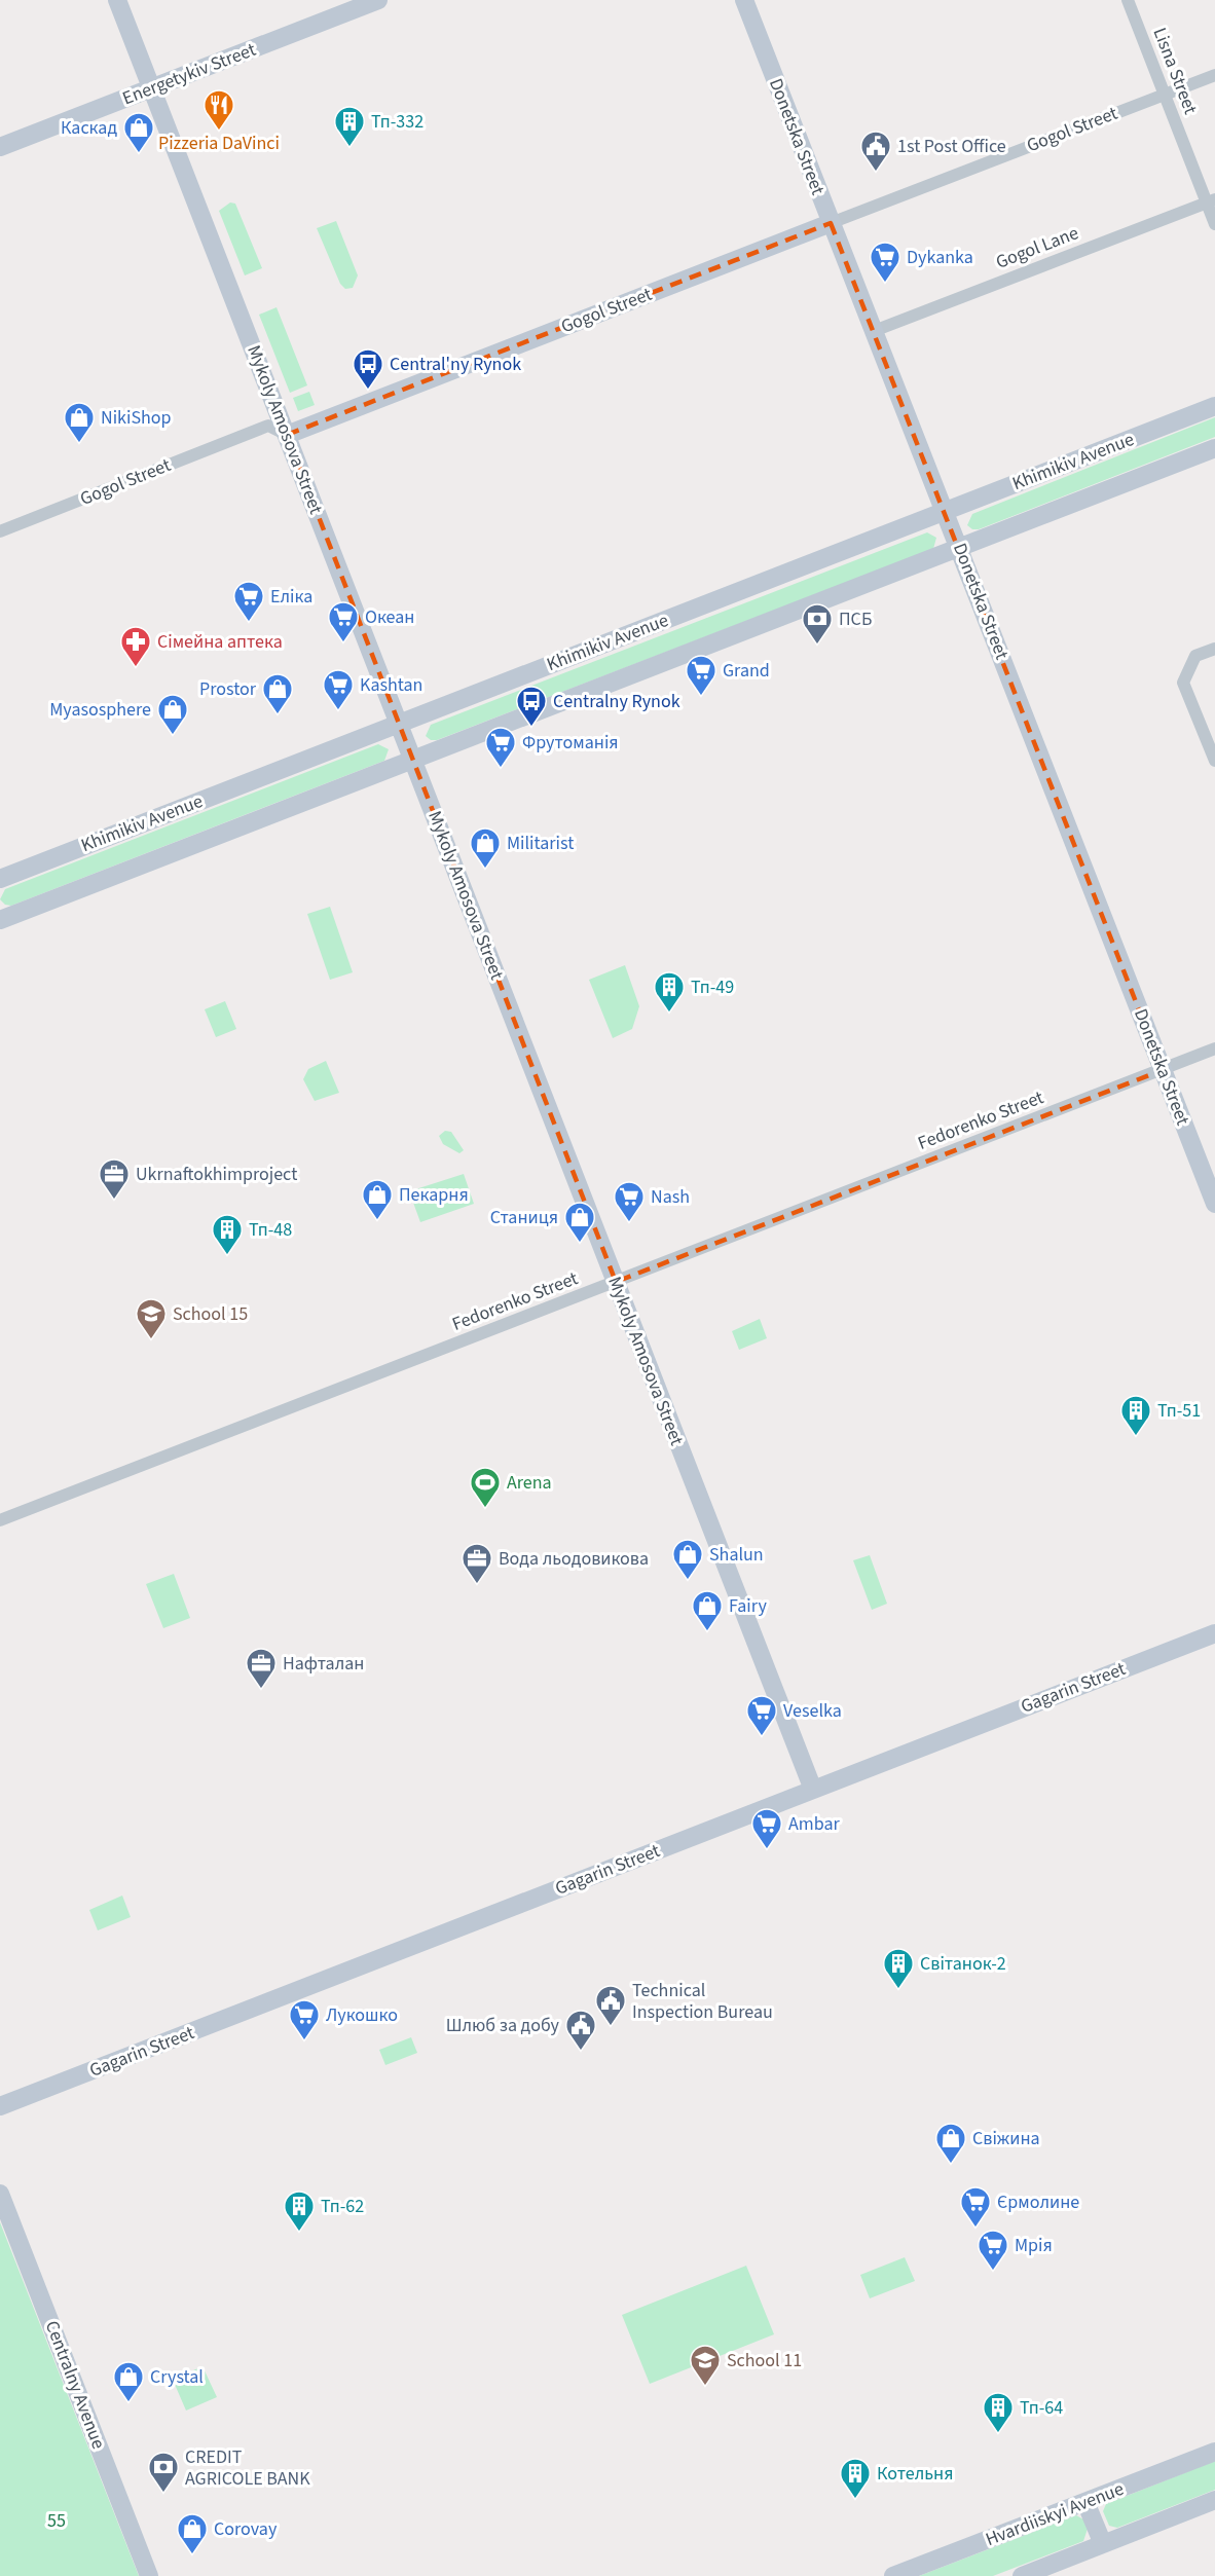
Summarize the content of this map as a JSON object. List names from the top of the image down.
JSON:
{
  "streets": {
    "street": [
      "Lisna Street",
      "Energetykiv Street",
      "Gogol Street",
      "Donetska Street",
      "Gogol Lane",
      "Mykoly Amosova Street",
      "Khimikiv Avenue",
      "Fedorenko Street",
      "Gagarin Street",
      "Centralny Avenue",
      "Hvardiiskyi Avenue"
    ]
  },
  "crossings": [
    ["Lisna Street", "Gogol Street"],
    ["Lisna Street", "Gogol Lane"],
    ["Energetykiv Street", "Mykoly Amosova Street"],
    ["Gogol Street", "Donetska Street"],
    ["Gogol Street", "Mykoly Amosova Street"],
    ["Donetska Street", "Gogol Lane"],
    ["Donetska Street", "Khimikiv Avenue"],
    ["Donetska Street", "Fedorenko Street"],
    ["Mykoly Amosova Street", "Khimikiv Avenue"],
    ["Mykoly Amosova Street", "Fedorenko Street"],
    ["Mykoly Amosova Street", "Gagarin Street"]
  ],
  "parks": ["55"],
  "places": {
    "restaurant": ["Pizzeria DaVinci"],
    "building": [
      "Тп-332",
      "Тп-49",
      "Тп-48",
      "Тп-51",
      "Світанок-2",
      "Тп-62",
      "Тп-64",
      "Котельня"
    ],
    "shop": [
      "Каскад",
      "NikiShop",
      "Prostor",
      "Myasosphere",
      "Militarist",
      "Пекарня",
      "Станиця",
      "Shalun",
      "Fairy",
      "Свіжина",
      "Crystal",
      "Corovay"
    ],
    "public building": ["1st Post Office", "Technical Inspection Bureau", "Шлюб за добу"],
    "supermarket": [
      "Dykanka",
      "Еліка",
      "Океан",
      "Grand",
      "Kashtan",
      "Фрутоманія",
      "Nash",
      "Veselka",
      "Ambar",
      "Лукошко",
      "Єрмолине",
      "Мрія"
    ],
    "bus stop": ["Central'ny Rynok", "Centralny Rynok"],
    "bank": ["ПСБ", "CREDIT AGRICOLE BANK"],
    "pharmacy": ["Сімейна аптека"],
    "office": ["Ukrnaftokhimproject", "Вода льодовикова", "Нафталан"],
    "school or university": ["School 15", "School 11"],
    "sports": ["Arena"]
  }
}
